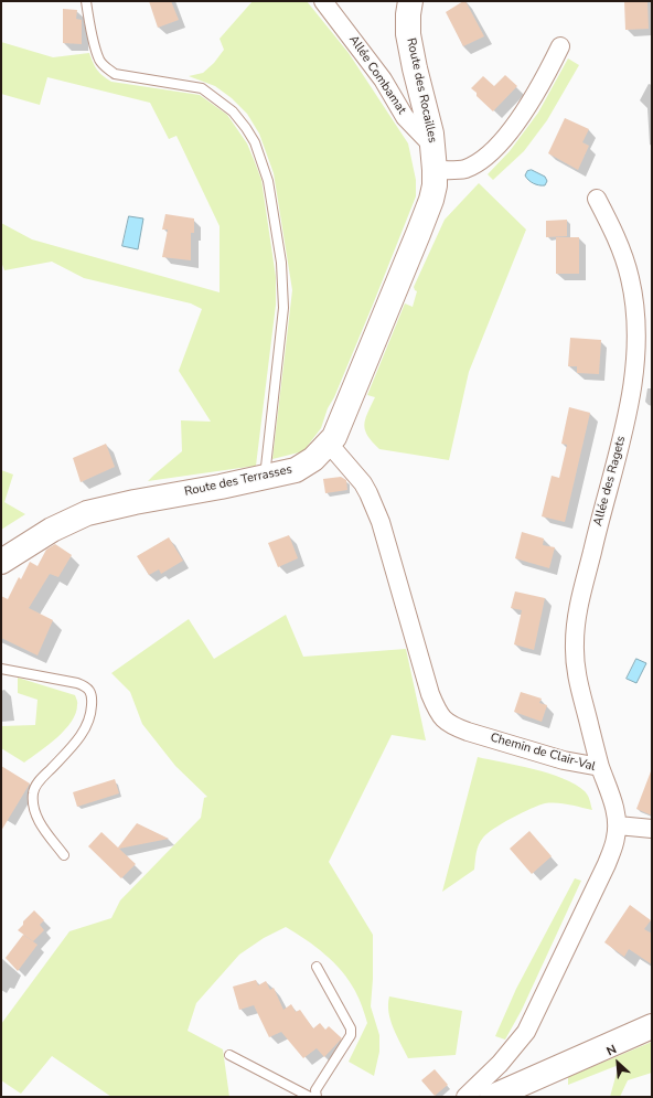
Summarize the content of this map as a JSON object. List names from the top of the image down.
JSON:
{
  "streets": {
    "street": [
      "Allée Combamat",
      "Route des Rocailles",
      "Route des Terrasses",
      "Allée des Ragets",
      "Chemin de Clair-Val"
    ]
  },
  "crossings": [
    ["Allée Combamat", "Route des Rocailles"],
    ["Allée Combamat", "Route des Terrasses"],
    ["Route des Rocailles", "Route des Terrasses"],
    ["Route des Terrasses", "Chemin de Clair-Val"],
    ["Allée des Ragets", "Chemin de Clair-Val"]
  ],
  "north": "top left"
}
